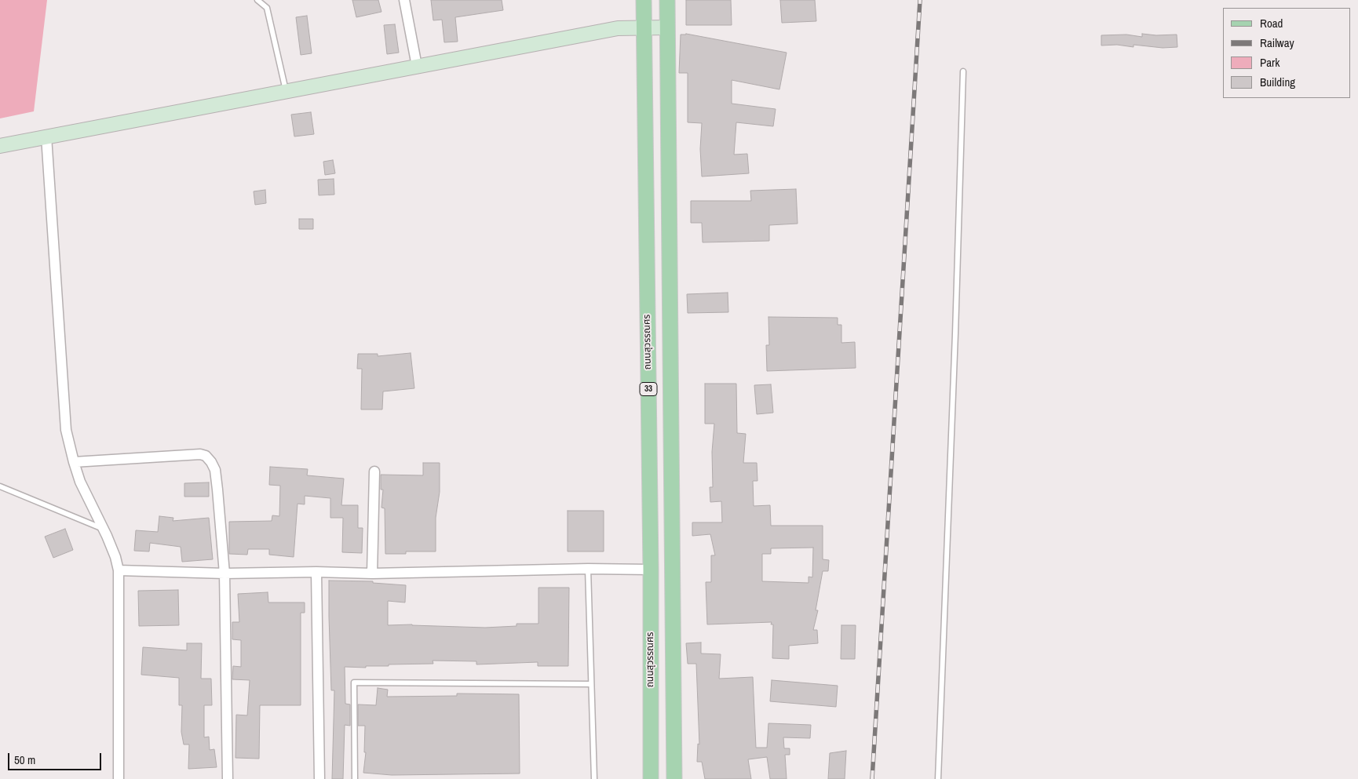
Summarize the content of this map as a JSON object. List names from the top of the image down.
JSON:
{
  "streets": {
    "main road": ["ถนนสุวรรณศร", "33"]
  },
  "legend": [
    "Road",
    "Railway",
    "Park",
    "Building"
  ],
  "scale_bar": "50 m"
}
